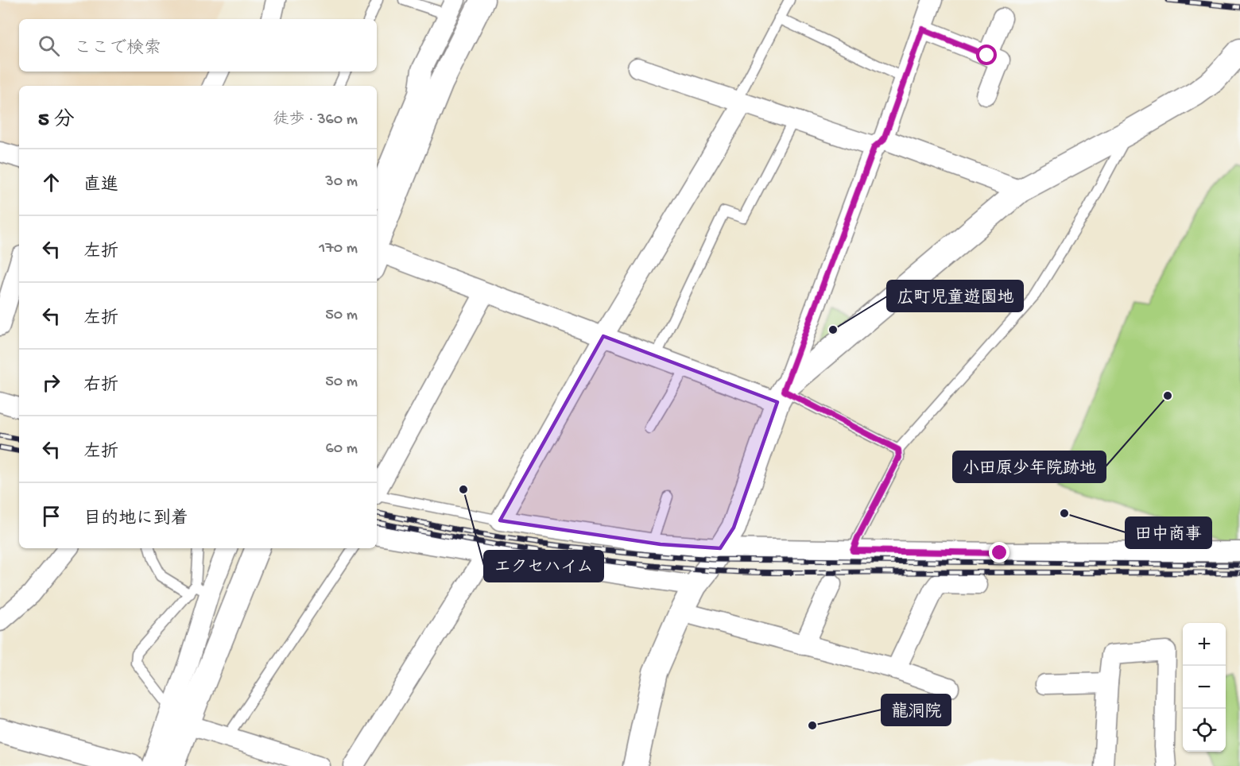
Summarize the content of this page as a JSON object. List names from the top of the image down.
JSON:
{
  "places": [
    "広町児童遊園地",
    "小田原少年院跡地",
    "エクセハイム",
    "田中商事",
    "龍洞院"
  ],
  "page": {
    "search": "ここで検索",
    "heading": ["5 分", "徒歩 · 360 m"],
    "list": [
      ["直進", "30 m"],
      ["左折", "170 m"],
      ["左折", "50 m"],
      ["右折", "50 m"],
      ["左折", "60 m"],
      "目的地に到着"
    ],
    "map_buttons": ["+", "−"]
  }
}
